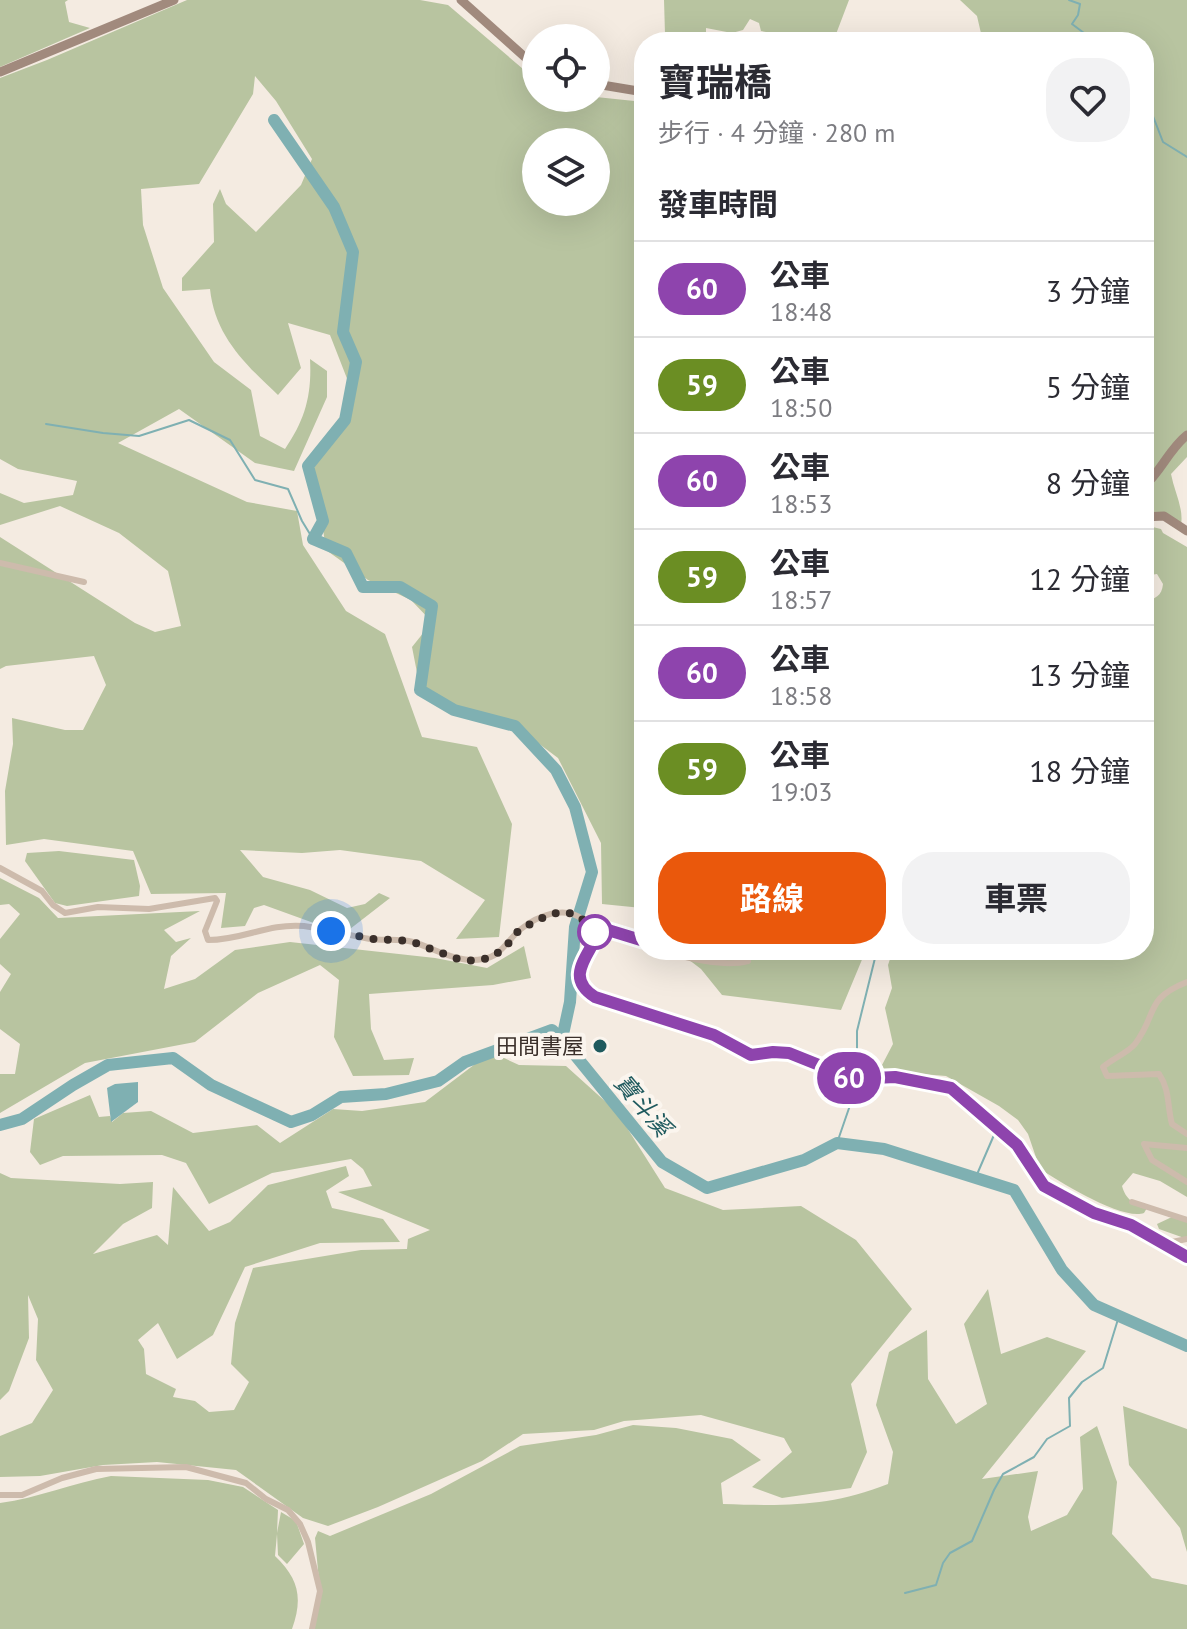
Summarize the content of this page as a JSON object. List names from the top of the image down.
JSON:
{
  "water": ["寶斗溪"],
  "places": ["田間書屋"],
  "lines": ["bus line 60"],
  "page": {
    "on_map": "60",
    "heading": [
      ["寶瑞橋", "步行 · 4 分鐘 · 280 m"],
      "發車時間"
    ],
    "list": [
      {
        "mark": "60",
        "name": "公車",
        "note": "18:48",
        "value": "3 分鐘"
      },
      {
        "mark": "59",
        "name": "公車",
        "note": "18:50",
        "value": "5 分鐘"
      },
      {
        "mark": "60",
        "name": "公車",
        "note": "18:53",
        "value": "8 分鐘"
      },
      {
        "mark": "59",
        "name": "公車",
        "note": "18:57",
        "value": "12 分鐘"
      },
      {
        "mark": "60",
        "name": "公車",
        "note": "18:58",
        "value": "13 分鐘"
      },
      {
        "mark": "59",
        "name": "公車",
        "note": "19:03",
        "value": "18 分鐘"
      }
    ],
    "buttons": ["路線", "車票"]
  }
}
